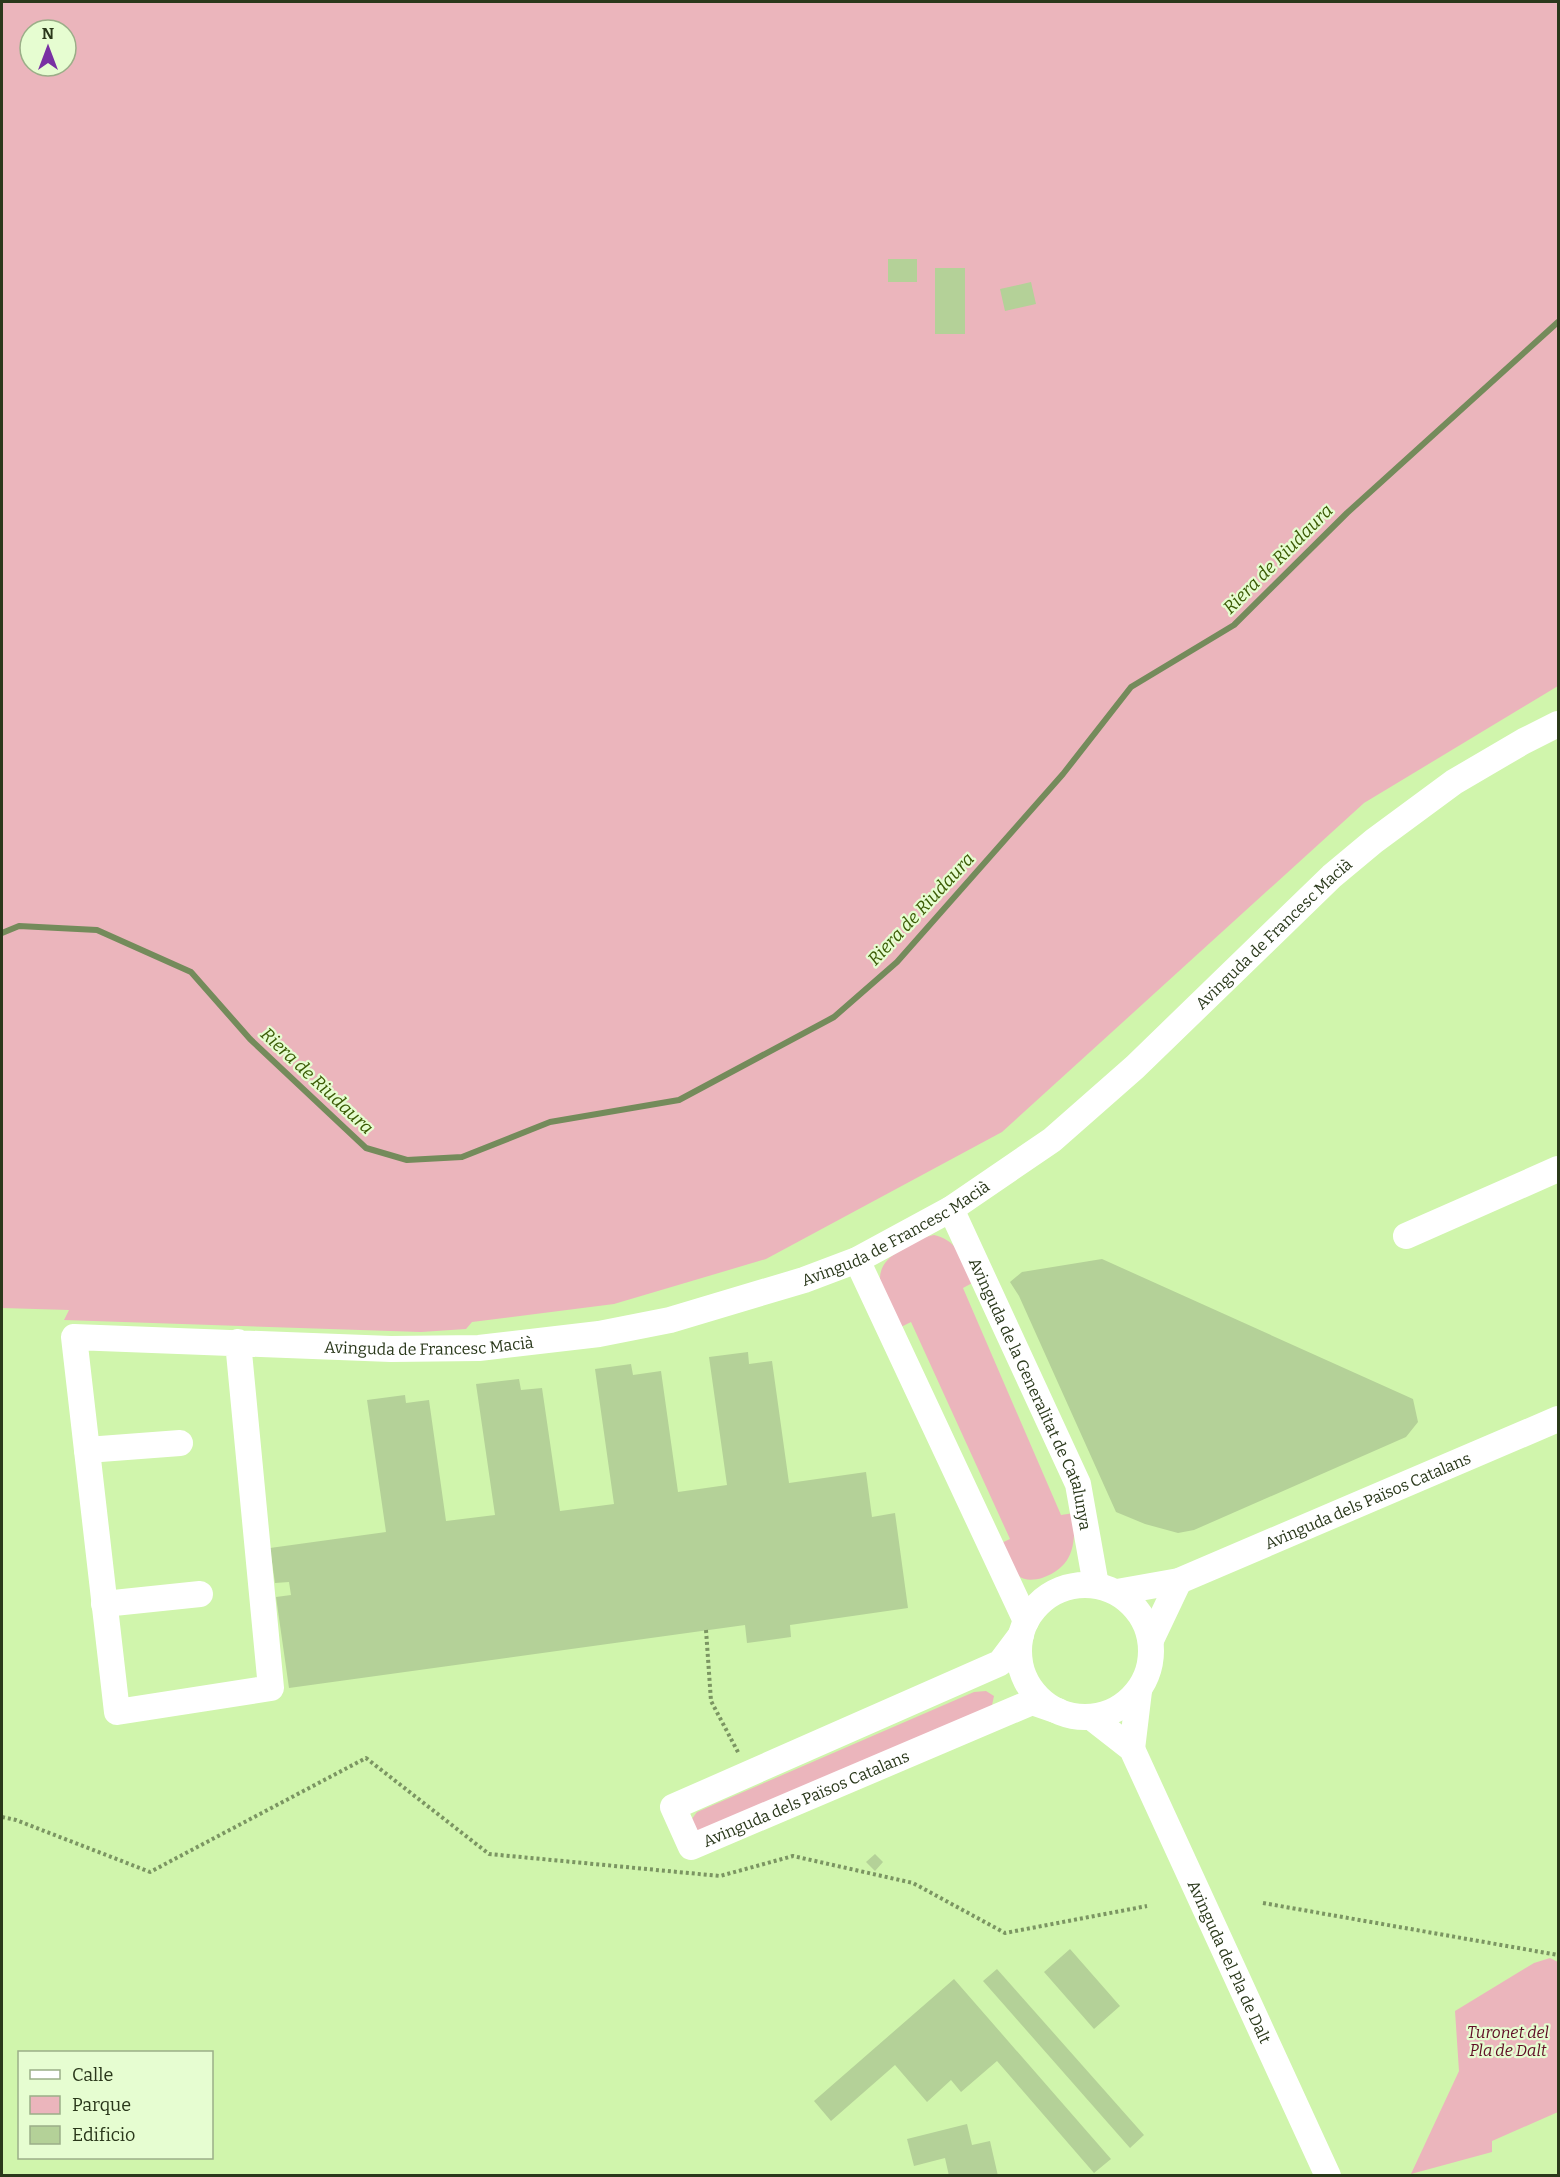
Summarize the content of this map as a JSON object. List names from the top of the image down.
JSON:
{
  "streets": {
    "street": [
      "Avinguda de Francesc Macià",
      "Avinguda de la Generalitat de Catalunya",
      "Avinguda dels Països Catalans",
      "Avinguda del Pla de Dalt"
    ]
  },
  "crossings": [
    ["Avinguda de Francesc Macià", "Avinguda de la Generalitat de Catalunya"],
    ["Avinguda de la Generalitat de Catalunya", "Avinguda dels Països Catalans"],
    ["Avinguda de la Generalitat de Catalunya", "Avinguda del Pla de Dalt"],
    ["Avinguda dels Països Catalans", "Avinguda del Pla de Dalt"]
  ],
  "water": ["Riera de Riudaura"],
  "parks": ["Turonet del Pla de Dalt"],
  "legend": ["Calle", "Parque", "Edificio"],
  "north": "top"
}
